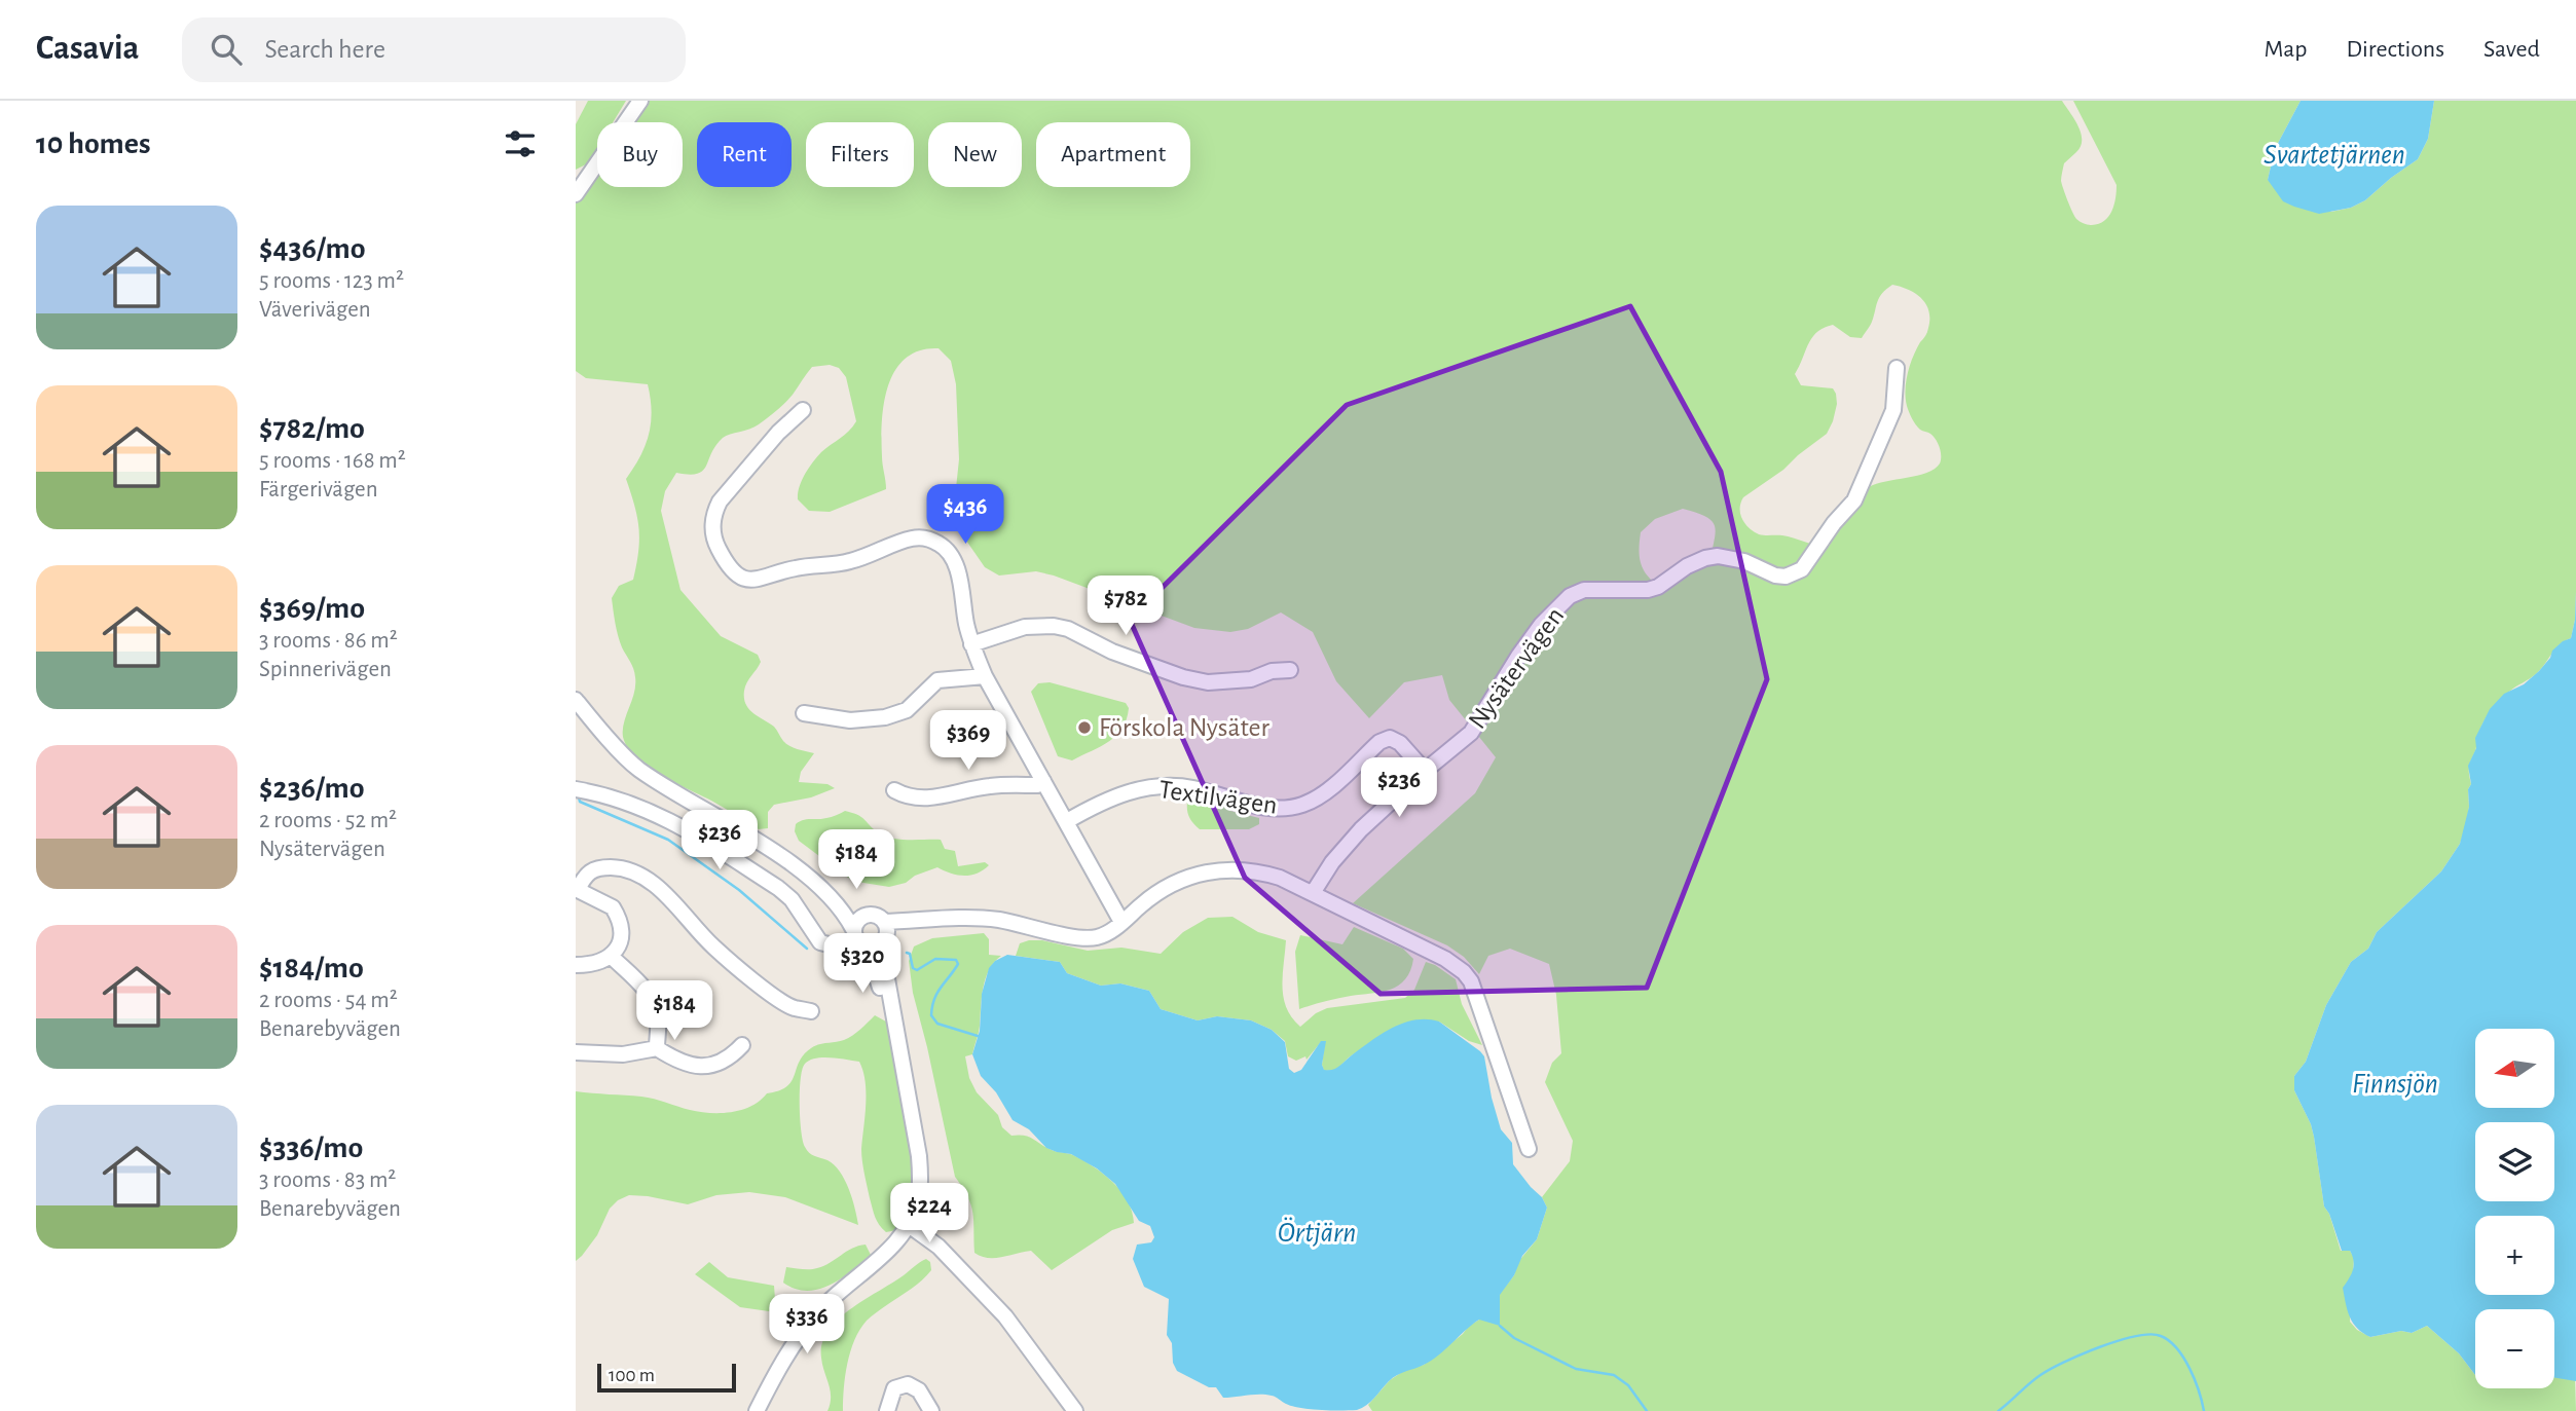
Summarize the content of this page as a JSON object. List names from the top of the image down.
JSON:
{
  "streets": {
    "street": ["Nysätervägen", "Textilvägen"]
  },
  "crossings": [
    ["Nysätervägen", "Textilvägen"]
  ],
  "water": ["Svartetjärnen", "Finnsjön", "Örtjärn"],
  "places": ["Förskola Nysäter"],
  "scale_bar": "100 m",
  "north": "left",
  "page": {
    "header": "Casavia",
    "search": "Search here",
    "nav": ["Map", "Directions", "Saved"],
    "heading": "10 homes",
    "chip": [
      "Buy",
      "Rent",
      "Filters",
      "New",
      "Apartment"
    ],
    "list": [
      {
        "name": "$436/mo",
        "note": "5 rooms · 123 m² · Väverivägen"
      },
      {
        "name": "$782/mo",
        "note": "5 rooms · 168 m² · Färgerivägen"
      },
      {
        "name": "$369/mo",
        "note": "3 rooms · 86 m² · Spinnerivägen"
      },
      {
        "name": "$236/mo",
        "note": "2 rooms · 52 m² · Nysätervägen"
      },
      {
        "name": "$184/mo",
        "note": "2 rooms · 54 m² · Benarebyvägen"
      },
      {
        "name": "$336/mo",
        "note": "3 rooms · 83 m² · Benarebyvägen"
      }
    ],
    "price": [
      "$436",
      "$782",
      "$369",
      "$236",
      "$236",
      "$184",
      "$320",
      "$184",
      "$224",
      "$336"
    ],
    "map_buttons": ["+", "−"],
    "scale": "100 m"
  }
}
